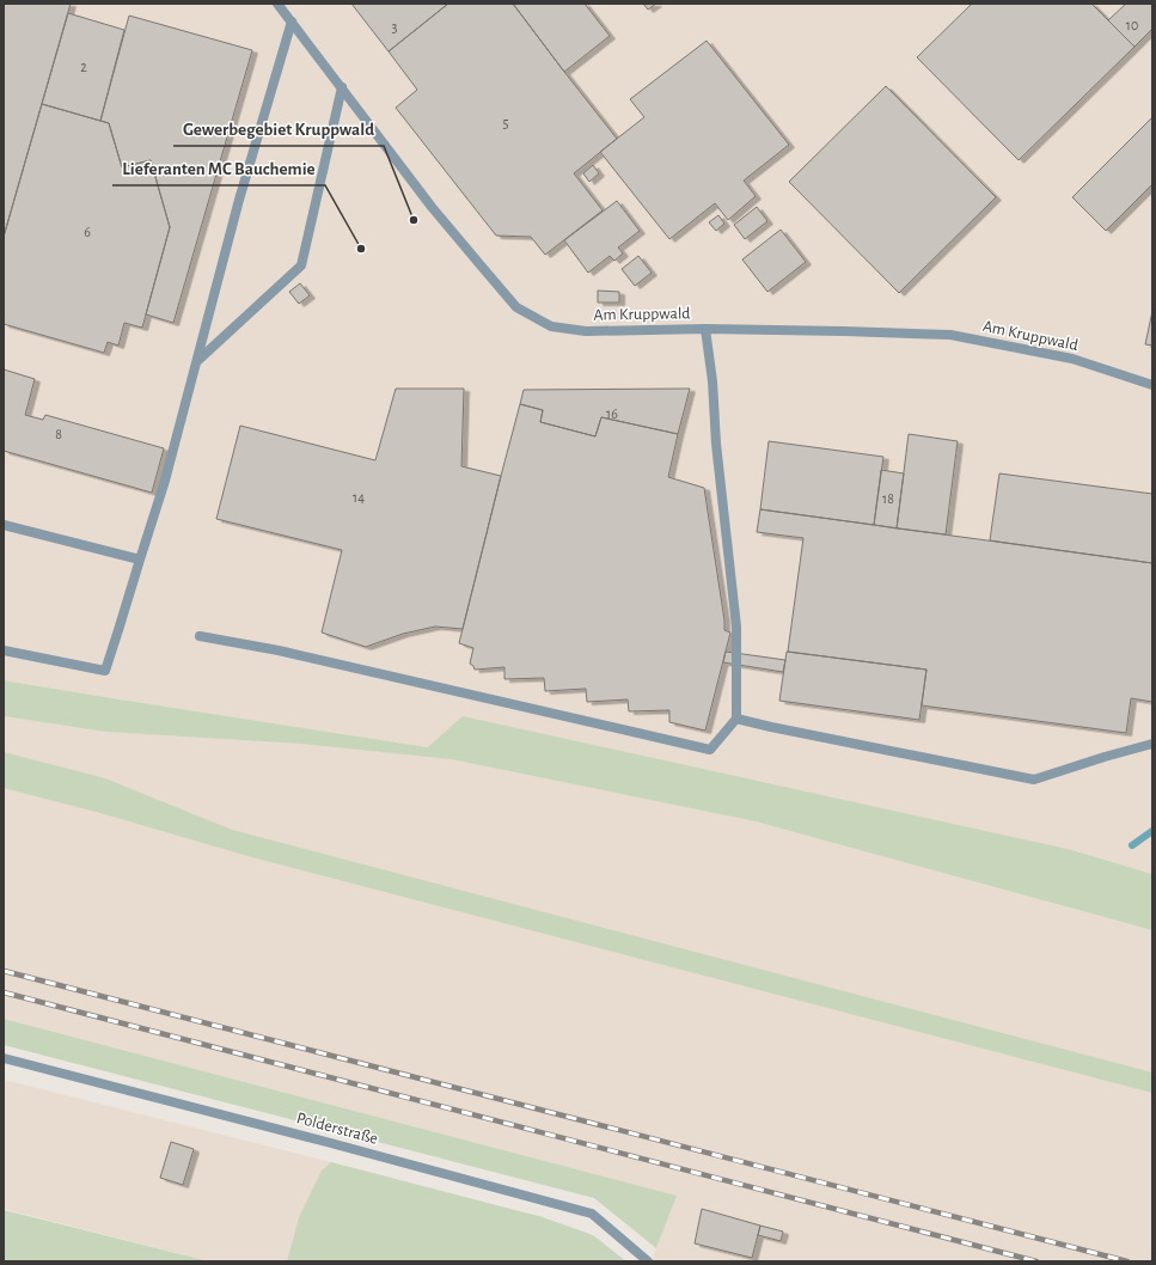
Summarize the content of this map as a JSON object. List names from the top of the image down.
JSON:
{
  "streets": {
    "street": ["Am Kruppwald", "Polderstraße"]
  },
  "places": ["Gewerbegebiet Kruppwald", "Lieferanten MC Bauchemie"],
  "house_numbers": [
    "10",
    "3",
    "2",
    "5",
    "6",
    "16",
    "8",
    "14",
    "18"
  ]
}
